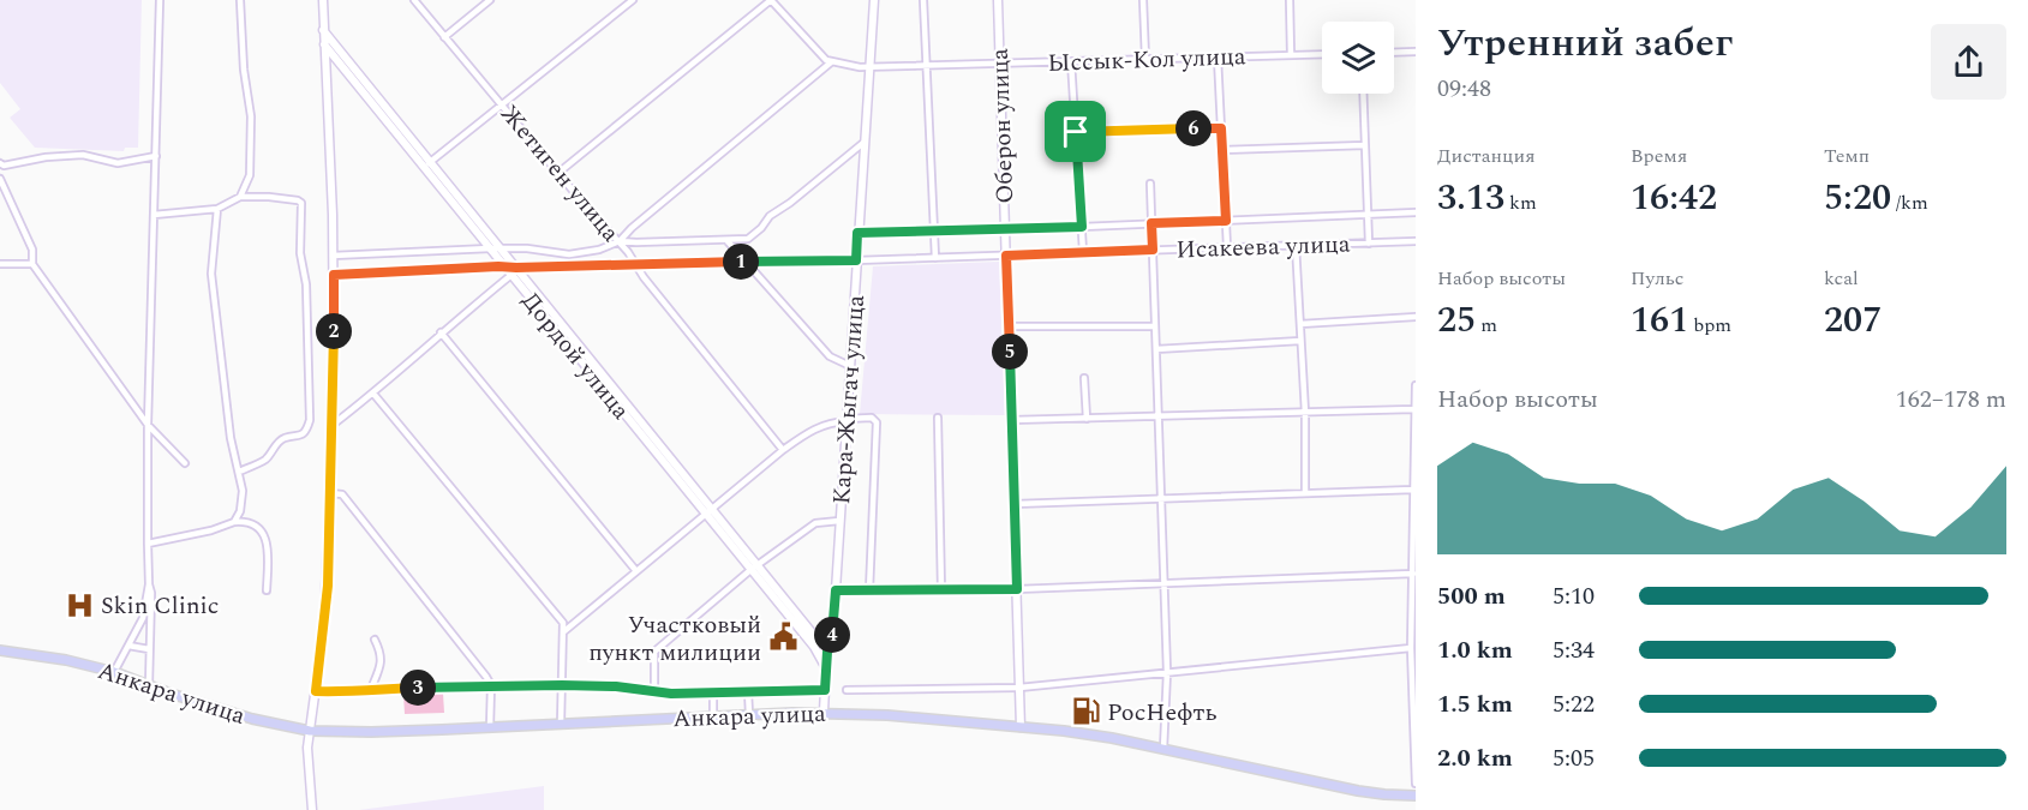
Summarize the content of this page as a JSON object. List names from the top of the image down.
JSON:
{
  "streets": {
    "main road": ["Анкара улица"],
    "street": [
      "Ыссык-Кол улица",
      "Оберон улица",
      "Жетиген улица",
      "Исакеева улица",
      "Дордой улица",
      "Кара-Жыгач улица"
    ]
  },
  "crossings": [
    ["Ыссык-Кол улица", "Оберон улица"],
    ["Ыссык-Кол улица", "Кара-Жыгач улица"],
    ["Оберон улица", "Исакеева улица"],
    ["Оберон улица", "Анкара улица"],
    ["Жетиген улица", "Исакеева улица"],
    ["Исакеева улица", "Дордой улица"],
    ["Исакеева улица", "Кара-Жыгач улица"],
    ["Дордой улица", "Кара-Жыгач улица"],
    ["Кара-Жыгач улица", "Анкара улица"]
  ],
  "places": {
    "hospital": ["Skin Clinic"],
    "public building": ["Участковый пункт милиции"],
    "fuel station": ["РосНефть"]
  },
  "page": {
    "heading": ["Утренний забег", "09:48"],
    "pins": [
      "6",
      "1",
      "2",
      "5",
      "4",
      "3"
    ],
    "stats": [
      ["Дистанция", "3.13 km"],
      ["Время", "16:42"],
      ["Темп", "5:20 /km"],
      ["Набор высоты", "25 m"],
      ["Пульс", "161 bpm"],
      ["kcal", "207"]
    ],
    "chart": ["Набор высоты", "162–178 m"],
    "list": [
      {
        "name": "500 m",
        "note": "5:10"
      },
      {
        "name": "1.0 km",
        "note": "5:34"
      },
      {
        "name": "1.5 km",
        "note": "5:22"
      },
      {
        "name": "2.0 km",
        "note": "5:05"
      }
    ]
  }
}
